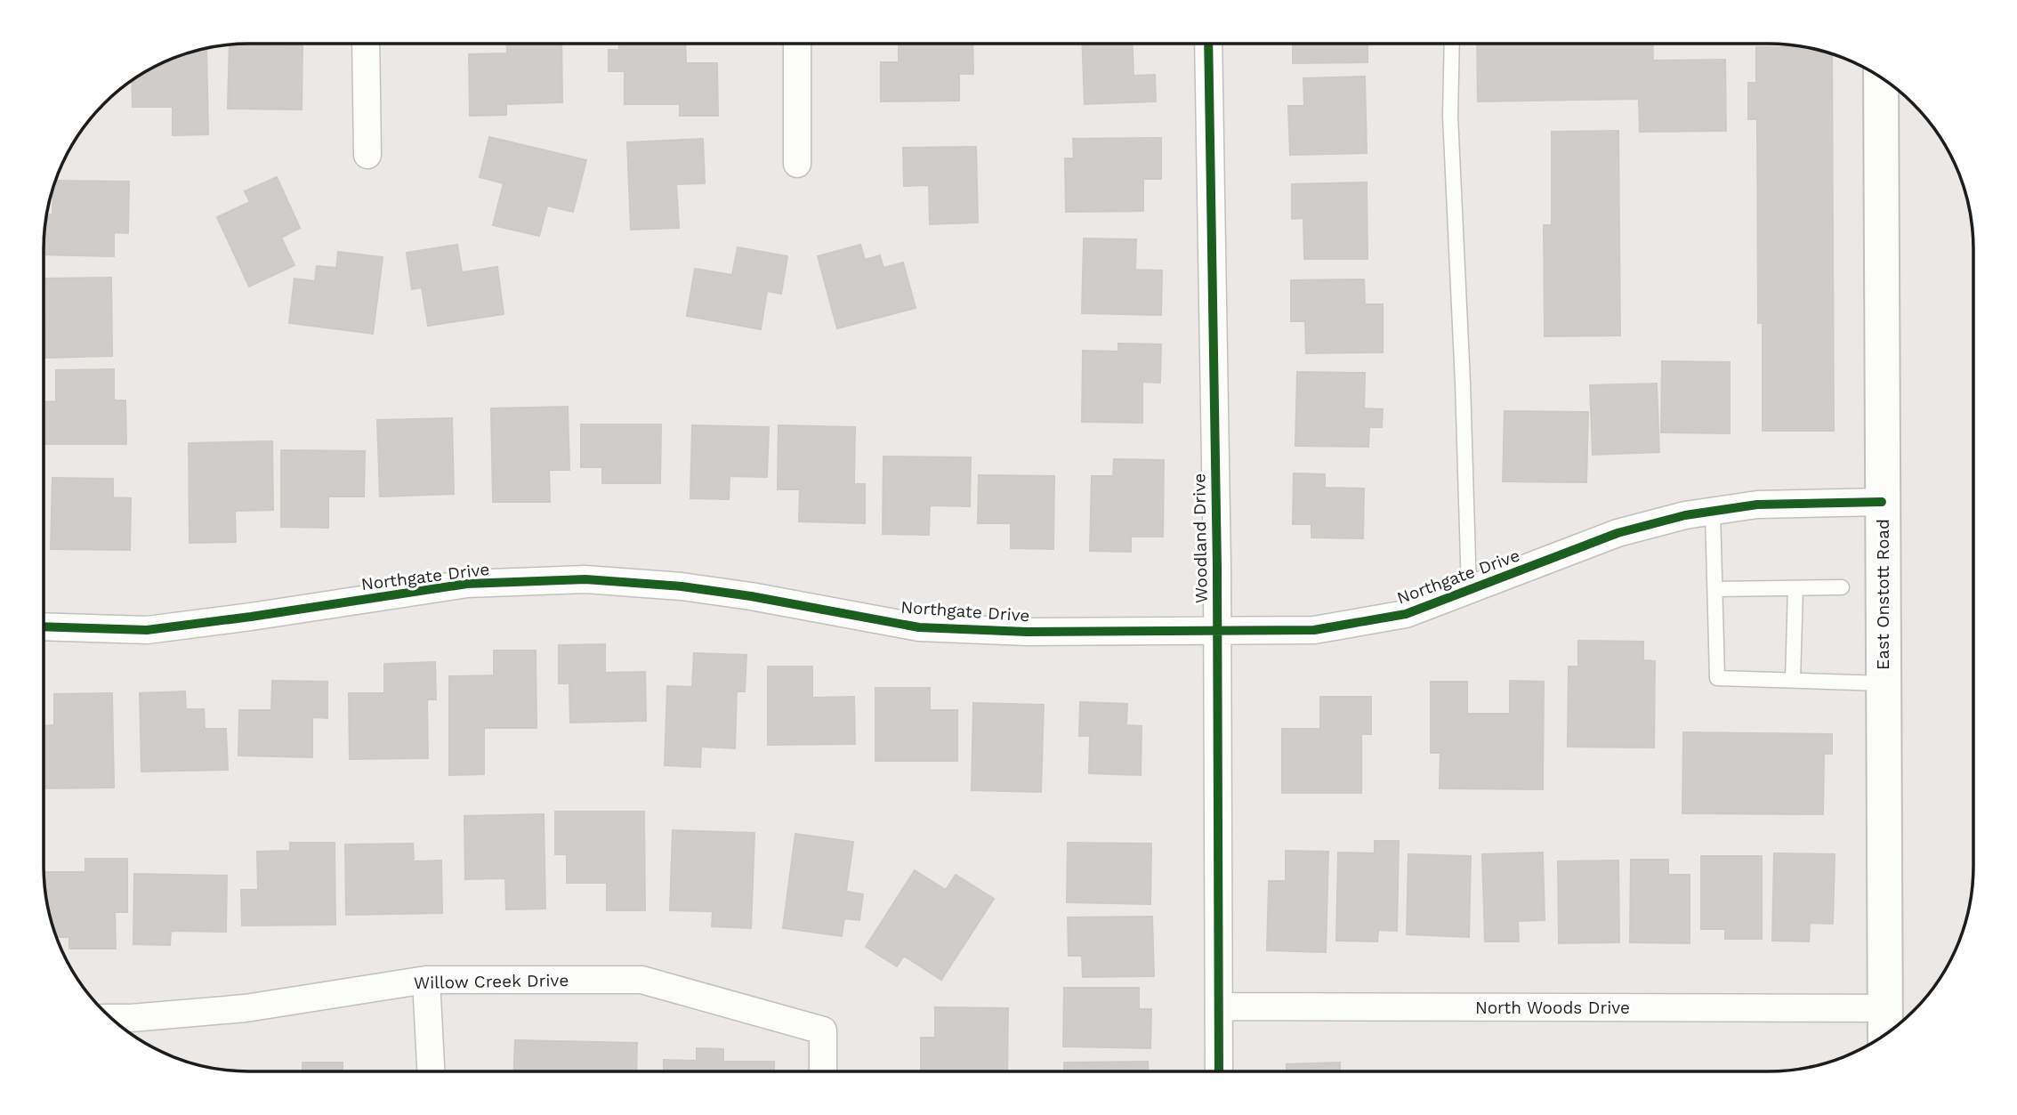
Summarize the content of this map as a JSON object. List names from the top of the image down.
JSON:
{
  "streets": {
    "street": [
      "Woodland Drive",
      "Northgate Drive",
      "East Onstott Road",
      "Willow Creek Drive",
      "North Woods Drive"
    ]
  },
  "crossings": [
    ["Woodland Drive", "Northgate Drive"],
    ["Woodland Drive", "North Woods Drive"],
    ["Northgate Drive", "East Onstott Road"],
    ["East Onstott Road", "North Woods Drive"]
  ]
}
